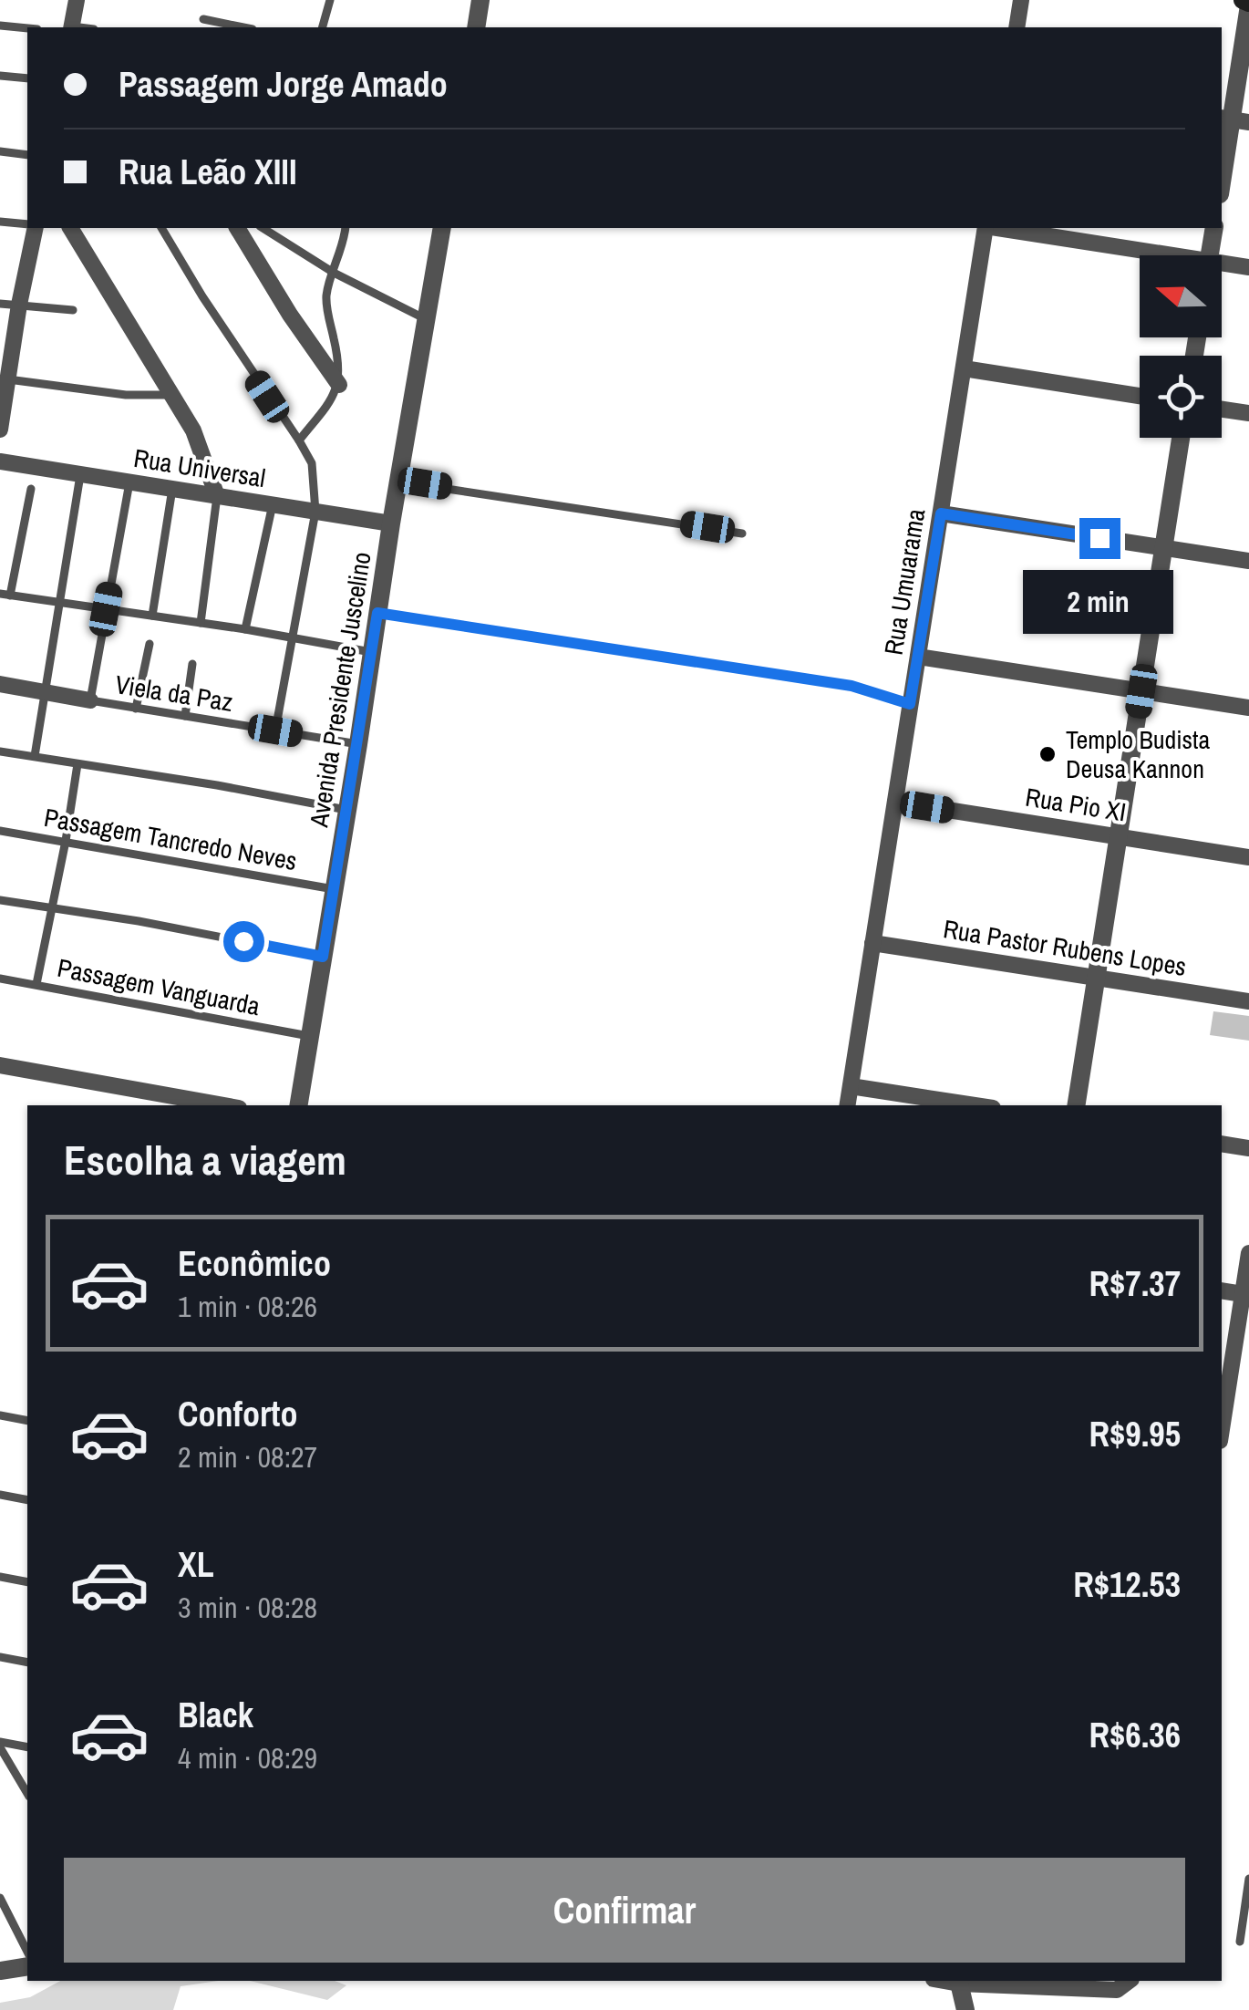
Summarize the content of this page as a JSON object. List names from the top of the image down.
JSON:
{
  "streets": {
    "street": [
      "Rua Universal",
      "Rua Umuarama",
      "Avenida Presidente Juscelino",
      "Rua Pio XI",
      "Rua Pastor Rubens Lopes"
    ],
    "lane": ["Viela da Paz", "Passagem Tancredo Neves", "Passagem Vanguarda"]
  },
  "crossings": [
    ["Rua Universal", "Avenida Presidente Juscelino"],
    ["Rua Umuarama", "Rua Pio XI"],
    ["Rua Umuarama", "Rua Pastor Rubens Lopes"],
    ["Avenida Presidente Juscelino", "Viela da Paz"],
    ["Avenida Presidente Juscelino", "Passagem Tancredo Neves"],
    ["Avenida Presidente Juscelino", "Passagem Vanguarda"]
  ],
  "places": ["Templo Budista Deusa Kannon"],
  "north": "left",
  "page": {
    "banner": ["Passagem Jorge Amado", "Rua Leão XIII"],
    "bubble": "2 min",
    "heading": "Escolha a viagem",
    "list": [
      {
        "name": "Econômico",
        "note": "1 min · 08:26",
        "value": "R$7.37"
      },
      {
        "name": "Conforto",
        "note": "2 min · 08:27",
        "value": "R$9.95"
      },
      {
        "name": "XL",
        "note": "3 min · 08:28",
        "value": "R$12.53"
      },
      {
        "name": "Black",
        "note": "4 min · 08:29",
        "value": "R$6.36"
      }
    ],
    "buttons": "Confirmar"
  }
}
